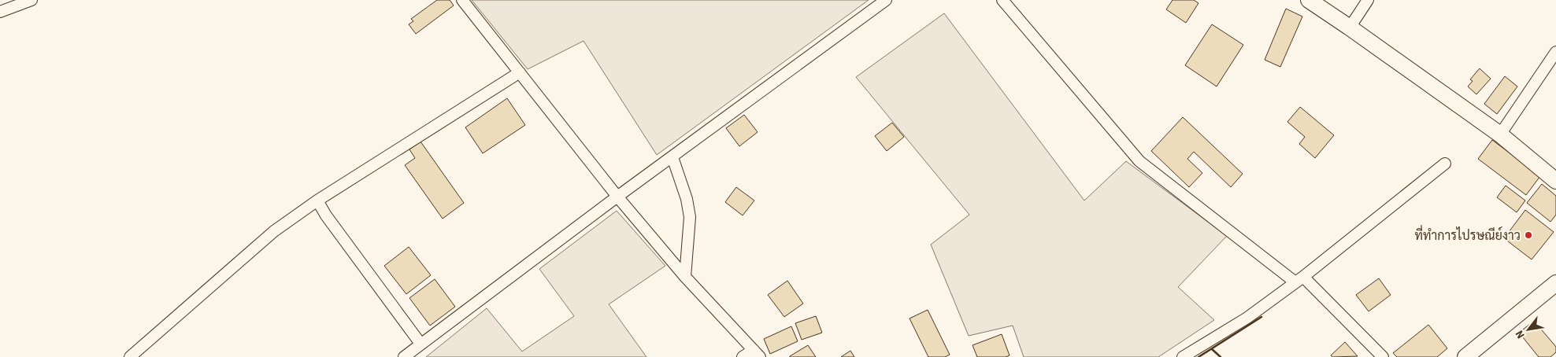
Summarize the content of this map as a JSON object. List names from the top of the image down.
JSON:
{
  "places": ["ที่ทำการไปรษณีย์งาว"],
  "north": "bottom left"
}
